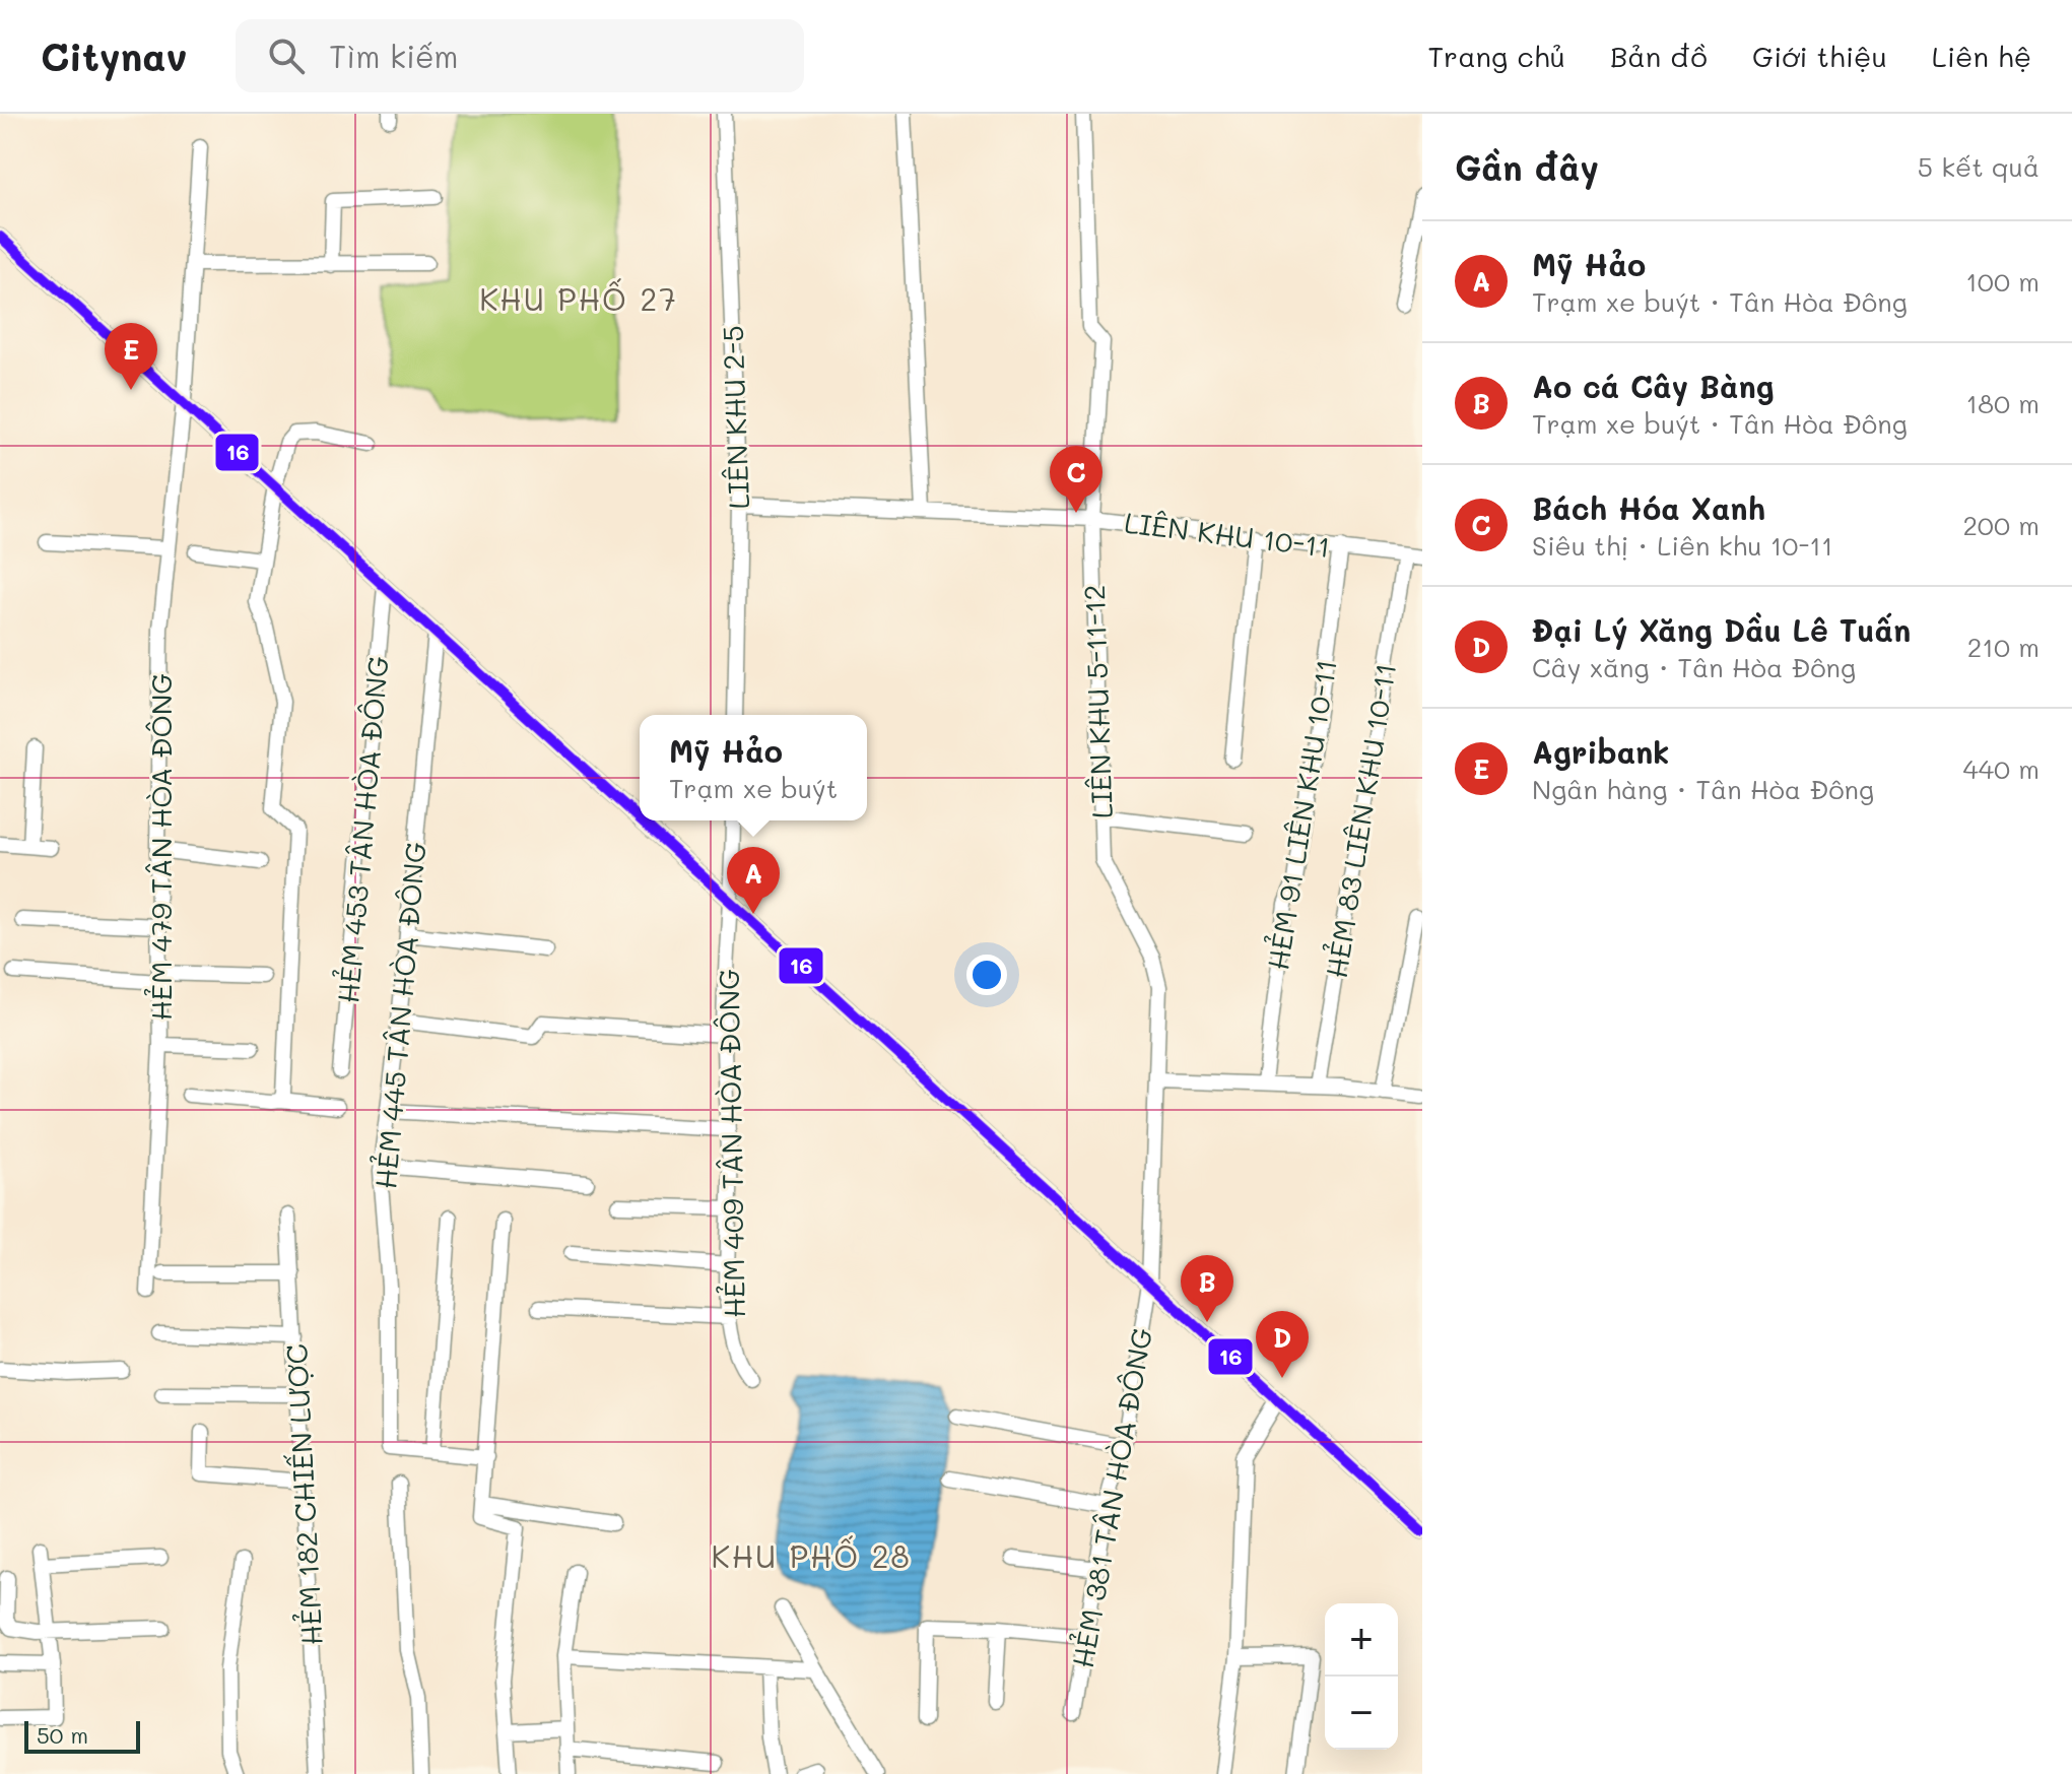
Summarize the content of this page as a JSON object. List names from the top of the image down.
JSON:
{
  "streets": {
    "street": [
      "LIÊN KHU 2-5",
      "LIÊN KHU 10-11",
      "LIÊN KHU 5-11-12",
      "HẺM 91 LIÊN KHU 10-11",
      "HẺM 83 LIÊN KHU 10-11",
      "HẺM 453 TÂN HÒA ĐÔNG",
      "HẺM 479 TÂN HÒA ĐÔNG",
      "HẺM 445 TÂN HÒA ĐÔNG",
      "HẺM 409 TÂN HÒA ĐÔNG",
      "HẺM 182 CHIẾN LƯỢC",
      "HẺM 381 TÂN HÒA ĐÔNG"
    ]
  },
  "crossings": [
    ["LIÊN KHU 2-5", "LIÊN KHU 10-11"],
    ["LIÊN KHU 10-11", "LIÊN KHU 5-11-12"],
    ["LIÊN KHU 10-11", "HẺM 91 LIÊN KHU 10-11"],
    ["LIÊN KHU 10-11", "HẺM 83 LIÊN KHU 10-11"],
    ["LIÊN KHU 5-11-12", "HẺM 381 TÂN HÒA ĐÔNG"]
  ],
  "districts": ["KHU PHỐ 27", "KHU PHỐ 28"],
  "lines": ["transit line 16"],
  "scale_bar": "50 m",
  "page": {
    "header": "Citynav",
    "search": "Tìm kiếm",
    "nav": [
      "Trang chủ",
      "Bản đồ",
      "Giới thiệu",
      "Liên hệ"
    ],
    "heading": ["Gần đây", "5 kết quả"],
    "list": [
      {
        "mark": "A",
        "name": "Mỹ Hảo",
        "note": "Trạm xe buýt · Tân Hòa Đông",
        "value": "100 m"
      },
      {
        "mark": "B",
        "name": "Ao cá Cây Bàng",
        "note": "Trạm xe buýt · Tân Hòa Đông",
        "value": "180 m"
      },
      {
        "mark": "C",
        "name": "Bách Hóa Xanh",
        "note": "Siêu thị · Liên khu 10-11",
        "value": "200 m"
      },
      {
        "mark": "D",
        "name": "Đại Lý Xăng Dầu Lê Tuấn",
        "note": "Cây xăng · Tân Hòa Đông",
        "value": "210 m"
      },
      {
        "mark": "E",
        "name": "Agribank",
        "note": "Ngân hàng · Tân Hòa Đông",
        "value": "440 m"
      }
    ],
    "pins": [
      "E",
      "C",
      "A",
      "B",
      "D"
    ],
    "popup": ["Mỹ Hảo", "Trạm xe buýt"],
    "map_buttons": ["+", "−"],
    "scale": "50 m"
  }
}
